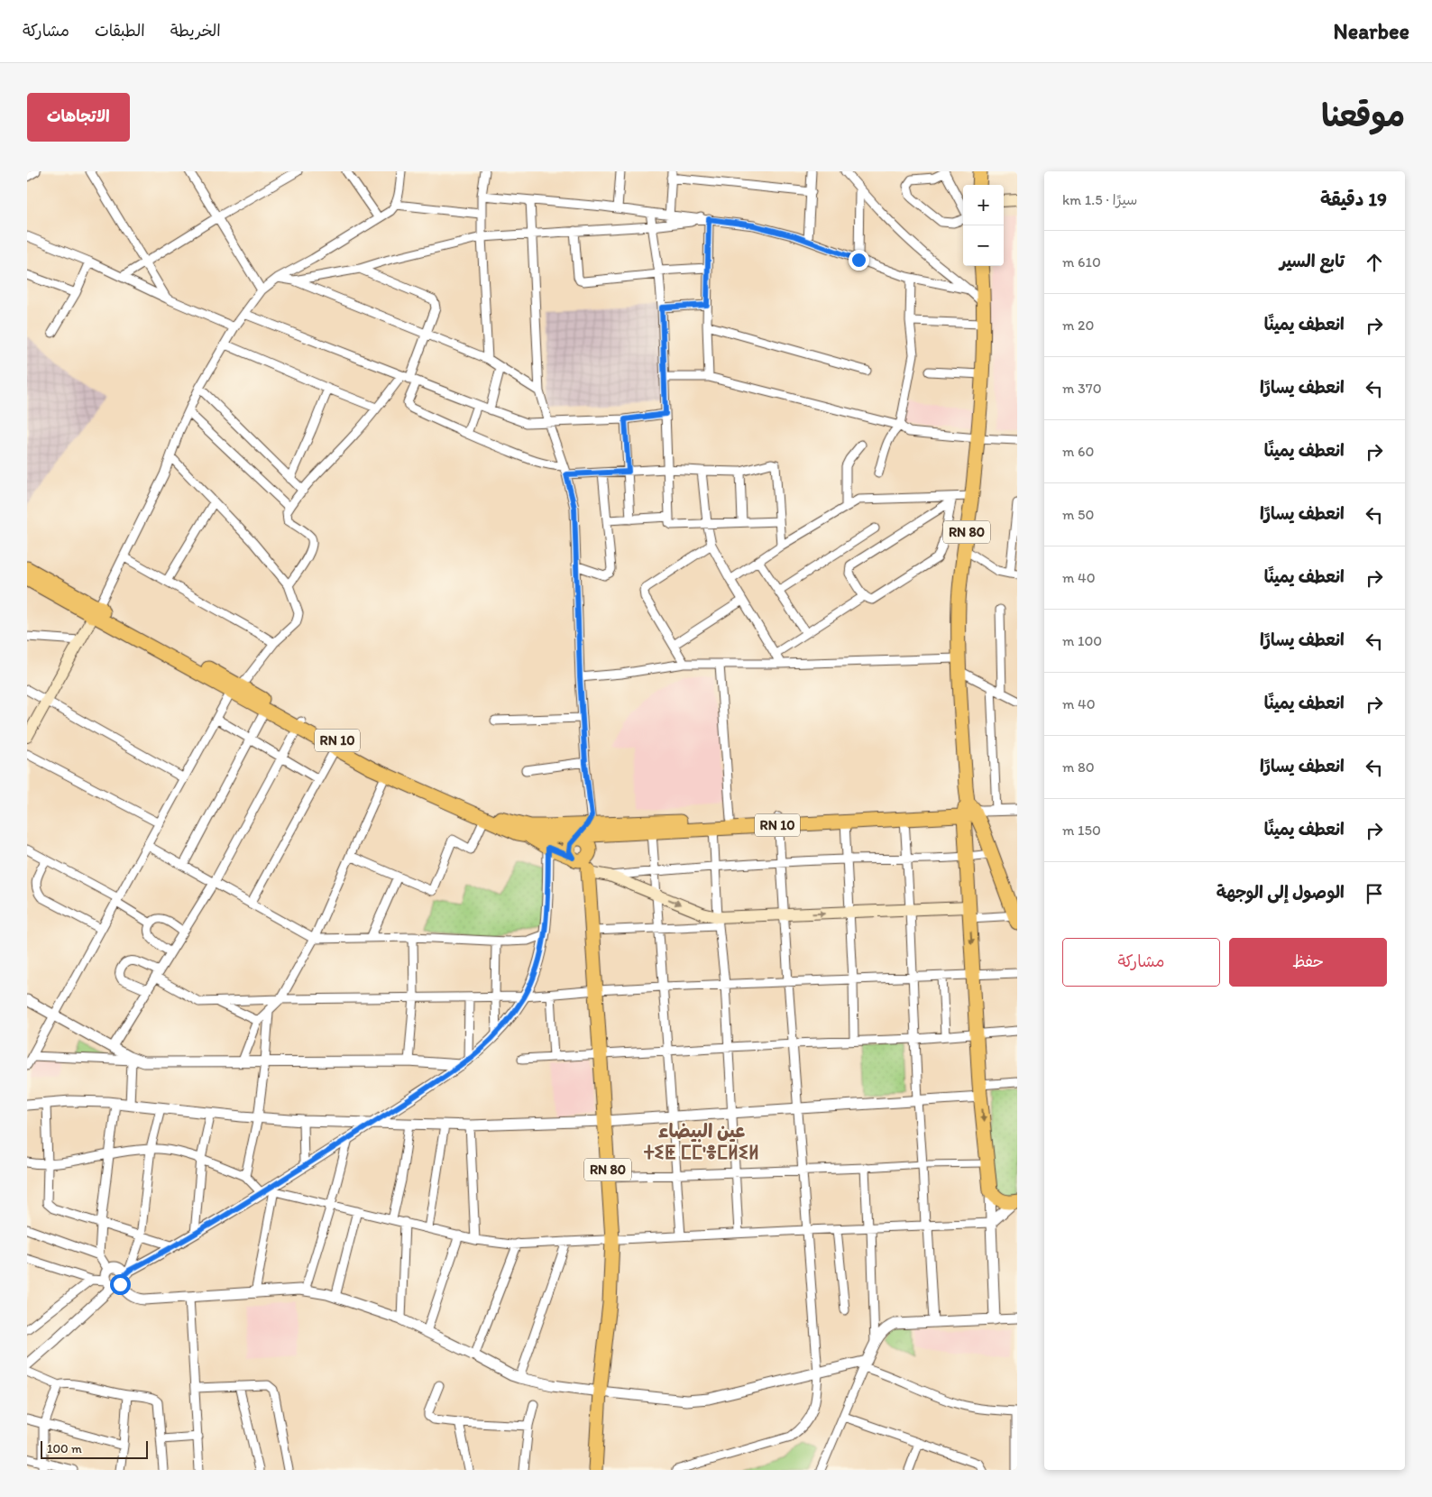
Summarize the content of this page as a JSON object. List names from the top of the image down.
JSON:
{
  "streets": {
    "main road": ["RN 80", "RN 10"]
  },
  "crossings": [
    ["RN 80", "RN 10"]
  ],
  "districts": ["عين البيضاء ⵜⵉⵟ ⵎⵎ'ⴻⵎⵍⵉⵍ"],
  "scale_bar": "100 m",
  "page": {
    "header": "Nearbee",
    "nav": ["الخريطة", "الطبقات", "مشاركة"],
    "title": "موقعنا",
    "buttons": [
      "الاتجاهات",
      ["حفظ", "مشاركة"]
    ],
    "heading": ["19 دقيقة", "سيرًا · 1.5 km"],
    "map_buttons": ["+", "−"],
    "list": [
      ["تابع السير", "610 m"],
      ["انعطف يمينًا", "20 m"],
      ["انعطف يسارًا", "370 m"],
      ["انعطف يمينًا", "60 m"],
      ["انعطف يسارًا", "50 m"],
      ["انعطف يمينًا", "40 m"],
      ["انعطف يسارًا", "100 m"],
      ["انعطف يمينًا", "40 m"],
      ["انعطف يسارًا", "80 m"],
      ["انعطف يمينًا", "150 m"],
      "الوصول إلى الوجهة"
    ],
    "scale": "100 m"
  }
}
